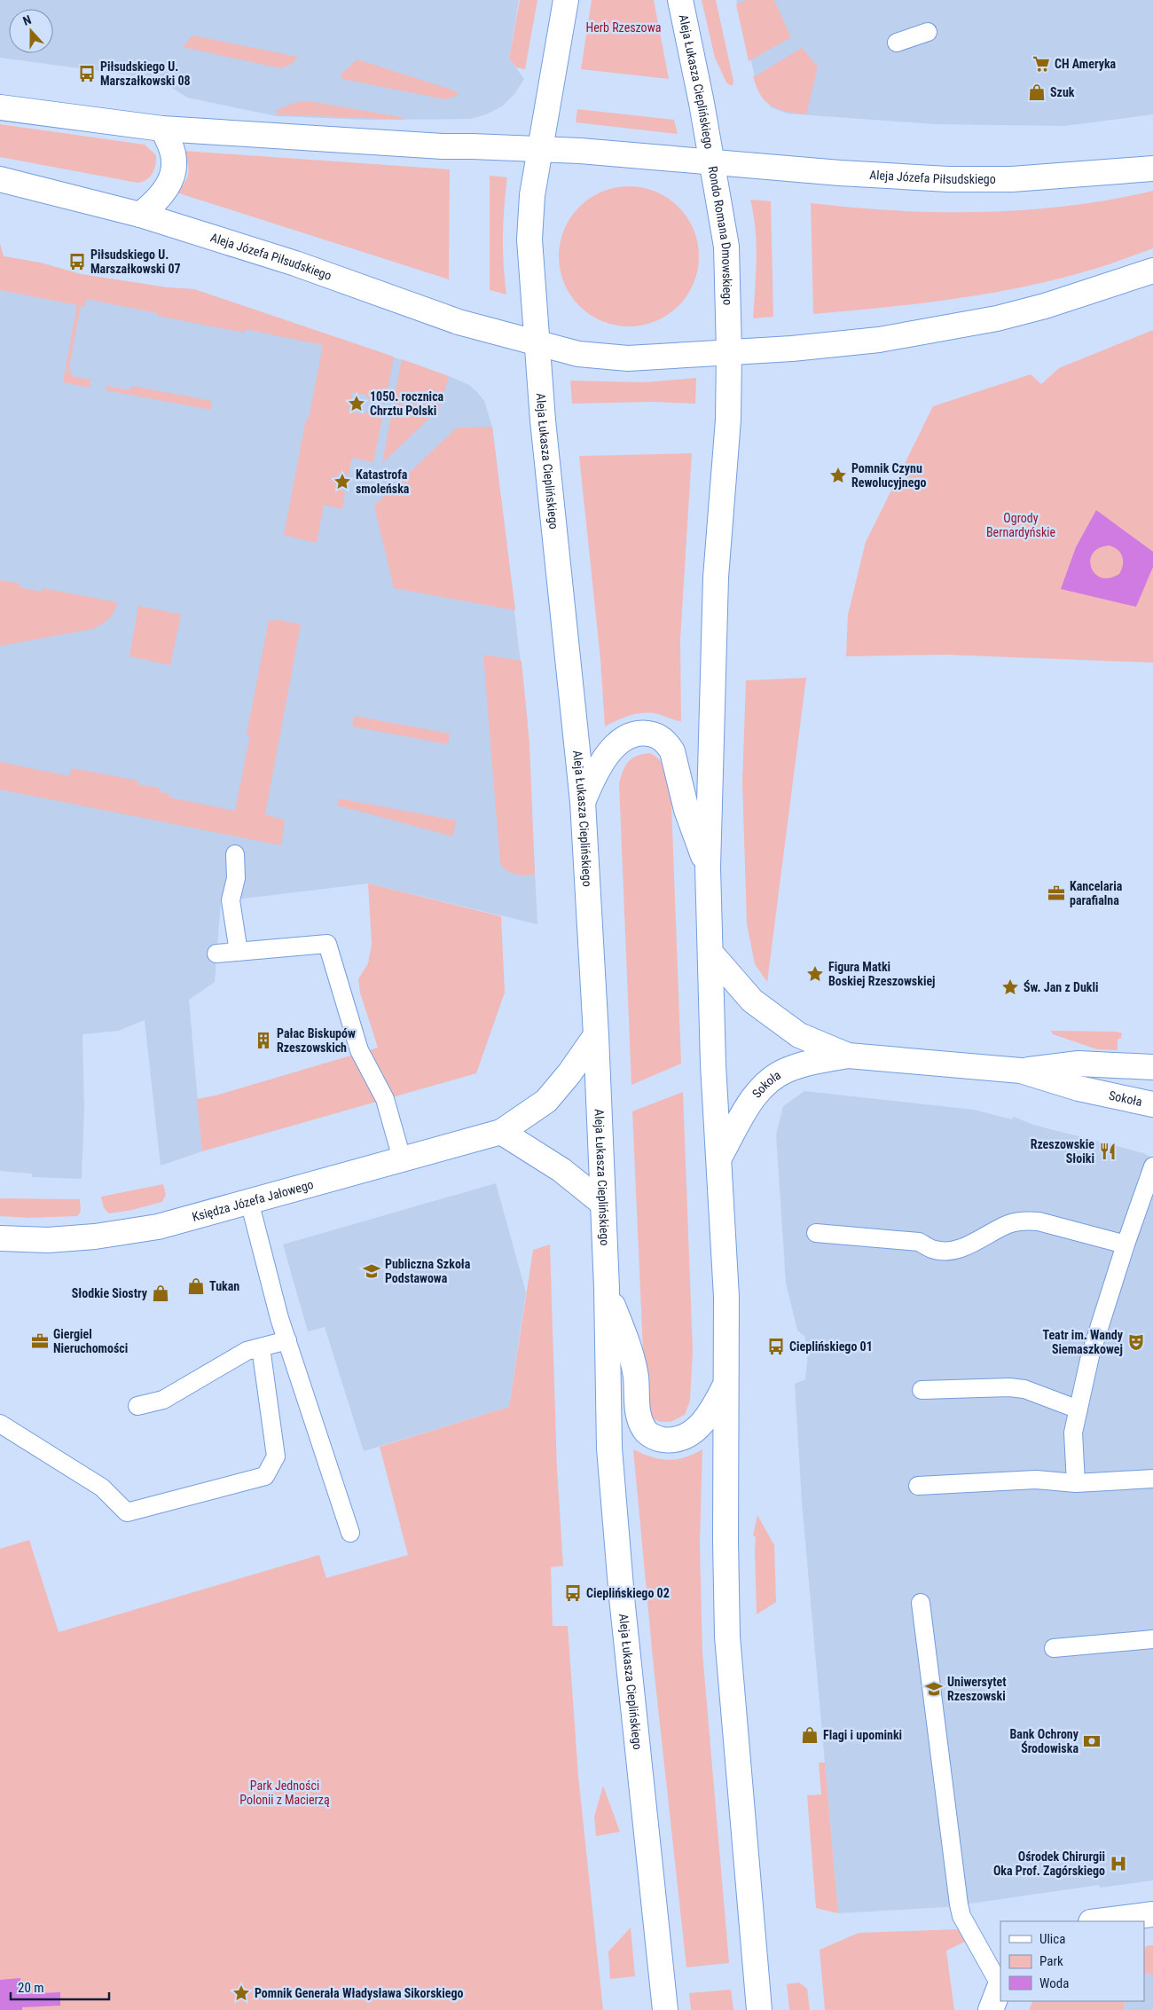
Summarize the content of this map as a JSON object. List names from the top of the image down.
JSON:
{
  "streets": {
    "main road": [
      "Aleja Łukasza Cieplińskiego",
      "Aleja Józefa Piłsudskiego",
      "Rondo Romana Dmowskiego",
      "Sokoła",
      "Księdza Józefa Jałowego"
    ]
  },
  "crossings": [
    ["Aleja Łukasza Cieplińskiego", "Aleja Józefa Piłsudskiego"],
    ["Aleja Łukasza Cieplińskiego", "Rondo Romana Dmowskiego"],
    ["Aleja Łukasza Cieplińskiego", "Księdza Józefa Jałowego"],
    ["Aleja Józefa Piłsudskiego", "Rondo Romana Dmowskiego"]
  ],
  "parks": ["Herb Rzeszowa", "Ogrody Bernardyńskie", "Park Jedności Polonii z Macierzą"],
  "places": {
    "supermarket": ["CH Ameryka"],
    "bus stop": [
      "Piłsudskiego U. Marszałkowski 08",
      "Piłsudskiego U. Marszałkowski 07",
      "Cieplińskiego 01",
      "Cieplińskiego 02"
    ],
    "shop": [
      "Szuk",
      "Tukan",
      "Słodkie Siostry",
      "Flagi i upominki"
    ],
    "place": [
      "1050. rocznica Chrztu Polski",
      "Pomnik Czynu Rewolucyjnego",
      "Katastrofa smoleńska",
      "Figura Matki Boskiej Rzeszowskiej",
      "Św. Jan z Dukli",
      "Pomnik Generała Władysława Sikorskiego"
    ],
    "office": ["Kancelaria parafialna", "Giergiel Nieruchomości"],
    "building": ["Pałac Biskupów Rzeszowskich"],
    "restaurant": ["Rzeszowskie Słoiki"],
    "school or university": ["Publiczna Szkoła Podstawowa", "Uniwersytet Rzeszowski"],
    "theatre": ["Teatr im. Wandy Siemaszkowej"],
    "bank": ["Bank Ochrony Środowiska"],
    "hospital": ["Ośrodek Chirurgii Oka Prof. Zagórskiego"]
  },
  "legend": ["Ulica", "Park", "Woda"],
  "scale_bar": "20 m",
  "north": "top"
}
